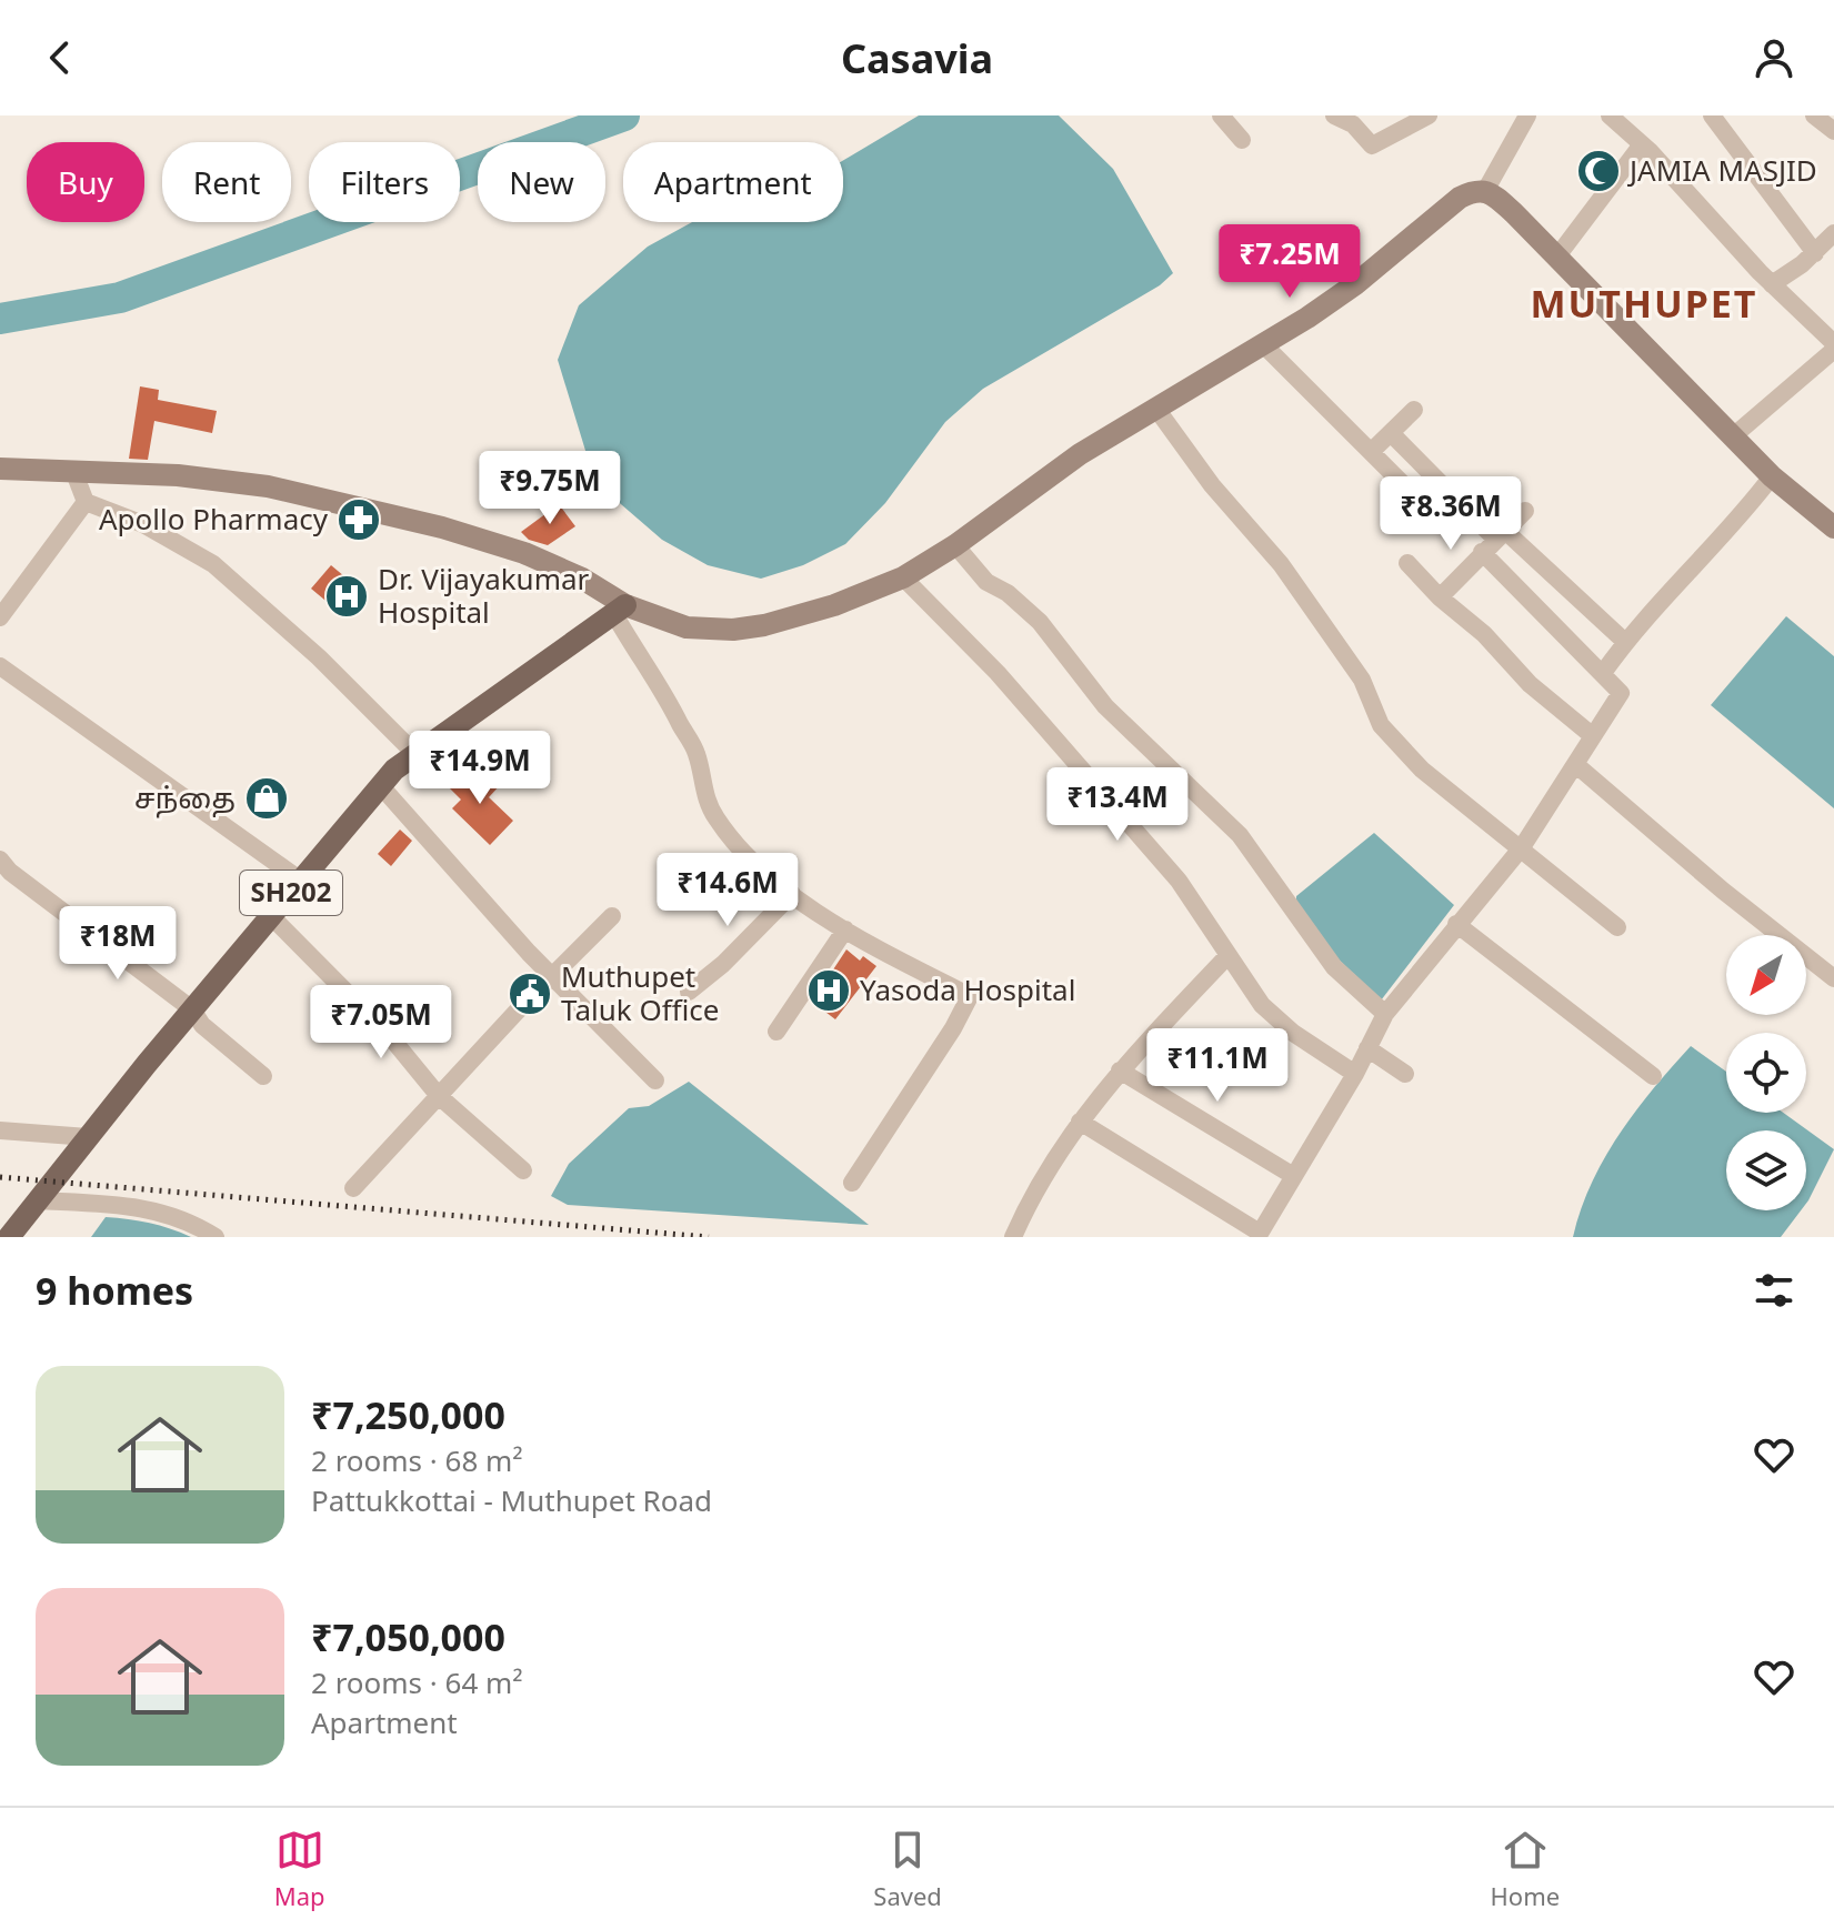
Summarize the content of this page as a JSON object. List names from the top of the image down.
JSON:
{
  "streets": {
    "main road": ["SH202"]
  },
  "districts": ["MUTHUPET"],
  "places": {
    "mosque": ["JAMIA MASJID"],
    "pharmacy": ["Apollo Pharmacy"],
    "hospital": ["Dr. Vijayakumar Hospital", "Yasoda Hospital"],
    "shop": ["சந்தை"],
    "public building": ["Muthupet Taluk Office"]
  },
  "north": "bottom left",
  "page": {
    "header": "Casavia",
    "chip": [
      "Buy",
      "Rent",
      "Filters",
      "New",
      "Apartment"
    ],
    "price": [
      "₹7.25M",
      "₹9.75M",
      "₹8.36M",
      "₹14.9M",
      "₹13.4M",
      "₹14.6M",
      "₹18M",
      "₹7.05M",
      "₹11.1M"
    ],
    "heading": "9 homes",
    "list": [
      {
        "name": "₹7,250,000",
        "note": "2 rooms · 68 m² · Pattukkottai - Muthupet Road"
      },
      {
        "name": "₹7,050,000",
        "note": "2 rooms · 64 m² · Apartment"
      }
    ],
    "tabs": ["Map", "Saved", "Home"]
  }
}
